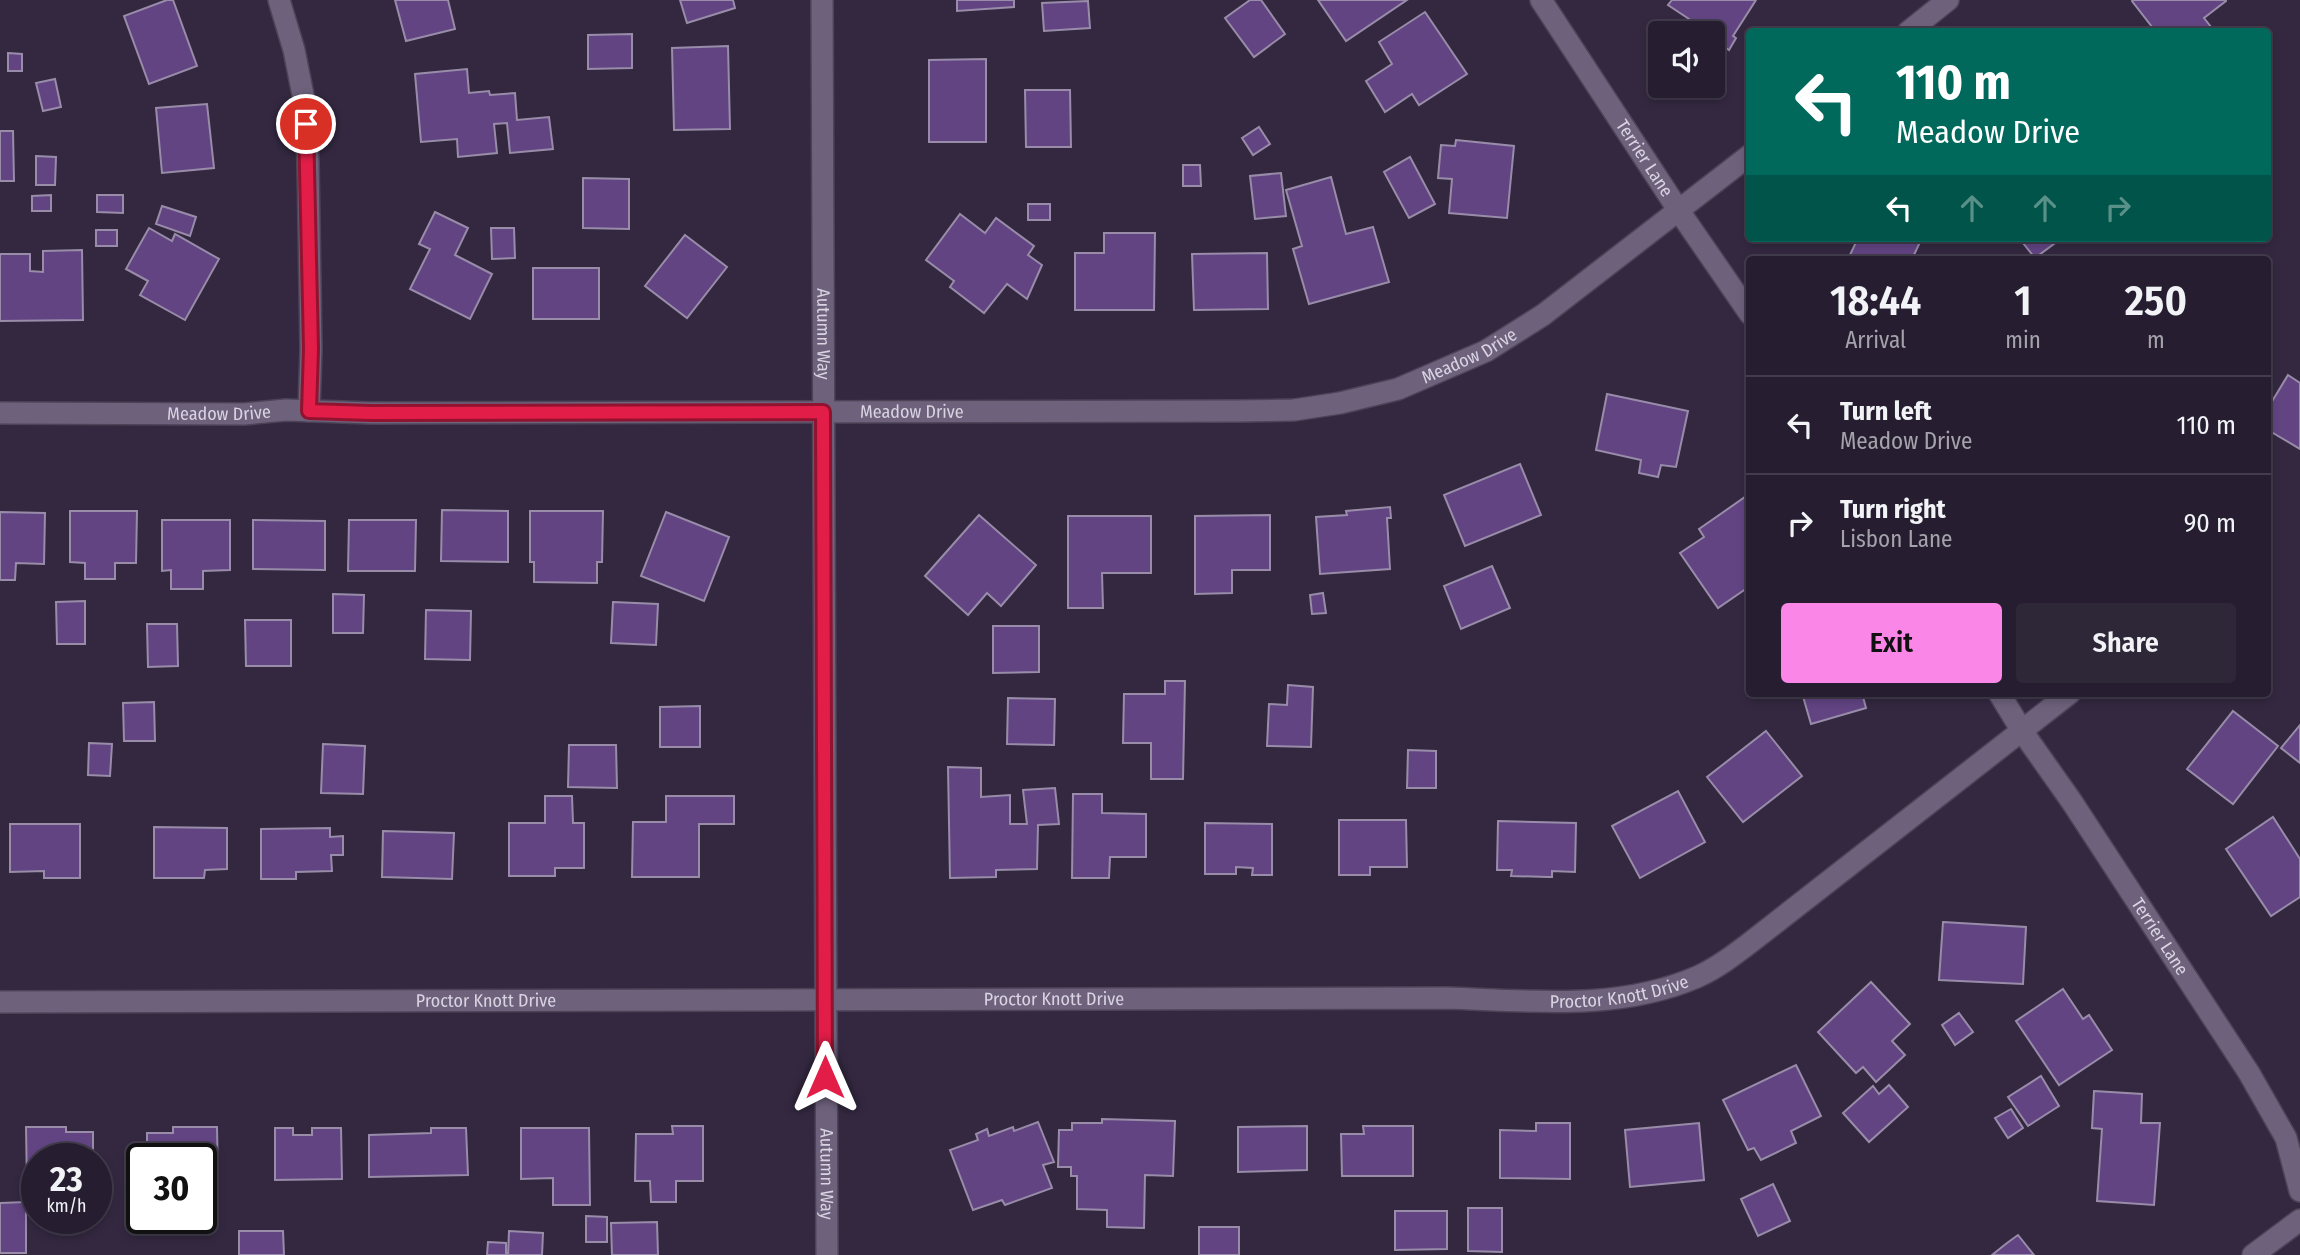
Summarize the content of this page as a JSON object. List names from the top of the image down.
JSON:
{
  "streets": {
    "street": [
      "Terrier Lane",
      "Autumn Way",
      "Meadow Drive",
      "Proctor Knott Drive"
    ]
  },
  "crossings": [
    ["Terrier Lane", "Meadow Drive"],
    ["Terrier Lane", "Proctor Knott Drive"],
    ["Autumn Way", "Meadow Drive"],
    ["Autumn Way", "Proctor Knott Drive"]
  ],
  "page": {
    "turn": ["110 m", "Meadow Drive"],
    "eta": [
      "18:44",
      "Arrival",
      "1",
      "min",
      "250",
      "m"
    ],
    "list": [
      {
        "name": "Turn left",
        "note": "Meadow Drive",
        "value": "110 m"
      },
      {
        "name": "Turn right",
        "note": "Lisbon Lane",
        "value": "90 m"
      }
    ],
    "buttons": ["Exit", "Share"],
    "speed": "23 km/h",
    "limit": "30"
  }
}
